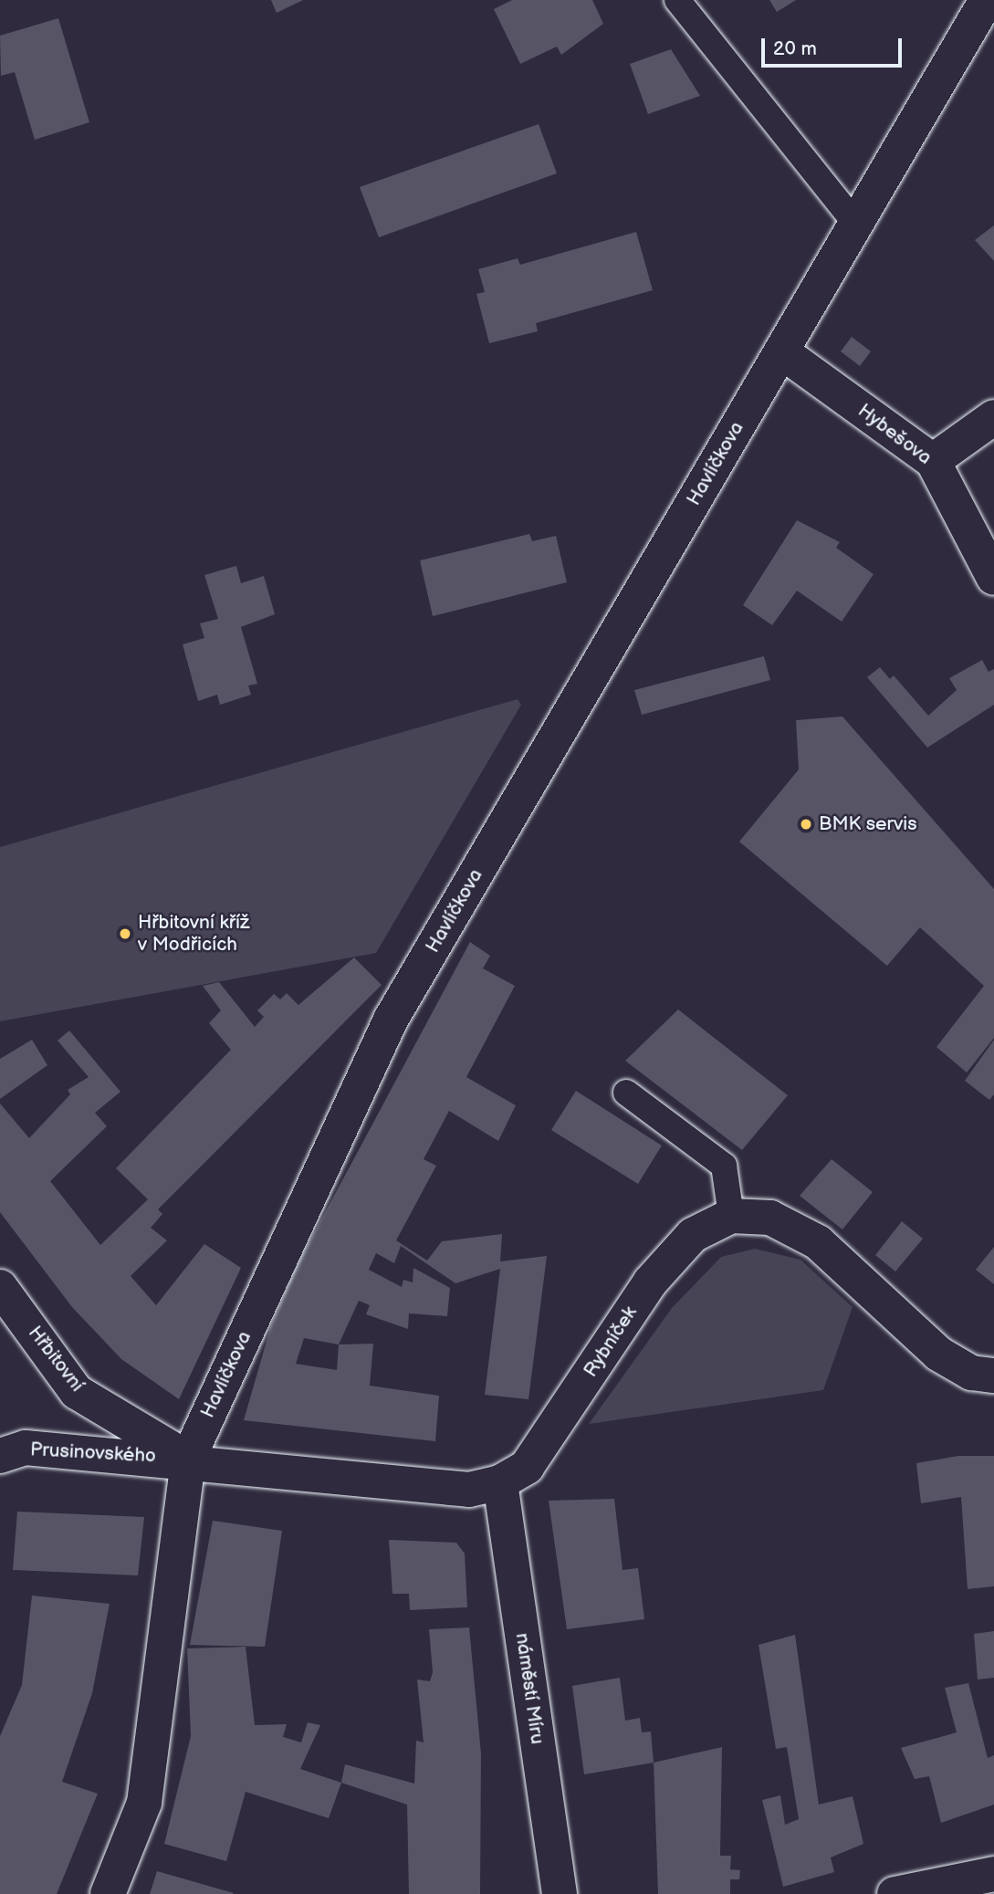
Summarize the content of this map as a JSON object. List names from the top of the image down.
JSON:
{
  "streets": {
    "street": [
      "Hybešova",
      "Havlíčkova",
      "Rybníček",
      "Hřbitovní",
      "Prusinovského",
      "náměstí Míru"
    ]
  },
  "crossings": [
    ["Hybešova", "Havlíčkova"],
    ["Havlíčkova", "Rybníček"],
    ["Havlíčkova", "Hřbitovní"],
    ["Havlíčkova", "Prusinovského"],
    ["Rybníček", "Hřbitovní"],
    ["Rybníček", "Prusinovského"],
    ["Rybníček", "náměstí Míru"],
    ["Hřbitovní", "Prusinovského"]
  ],
  "places": ["BMK servis", "Hřbitovní kříž v Modřicích"],
  "scale_bar": "20 m"
}
